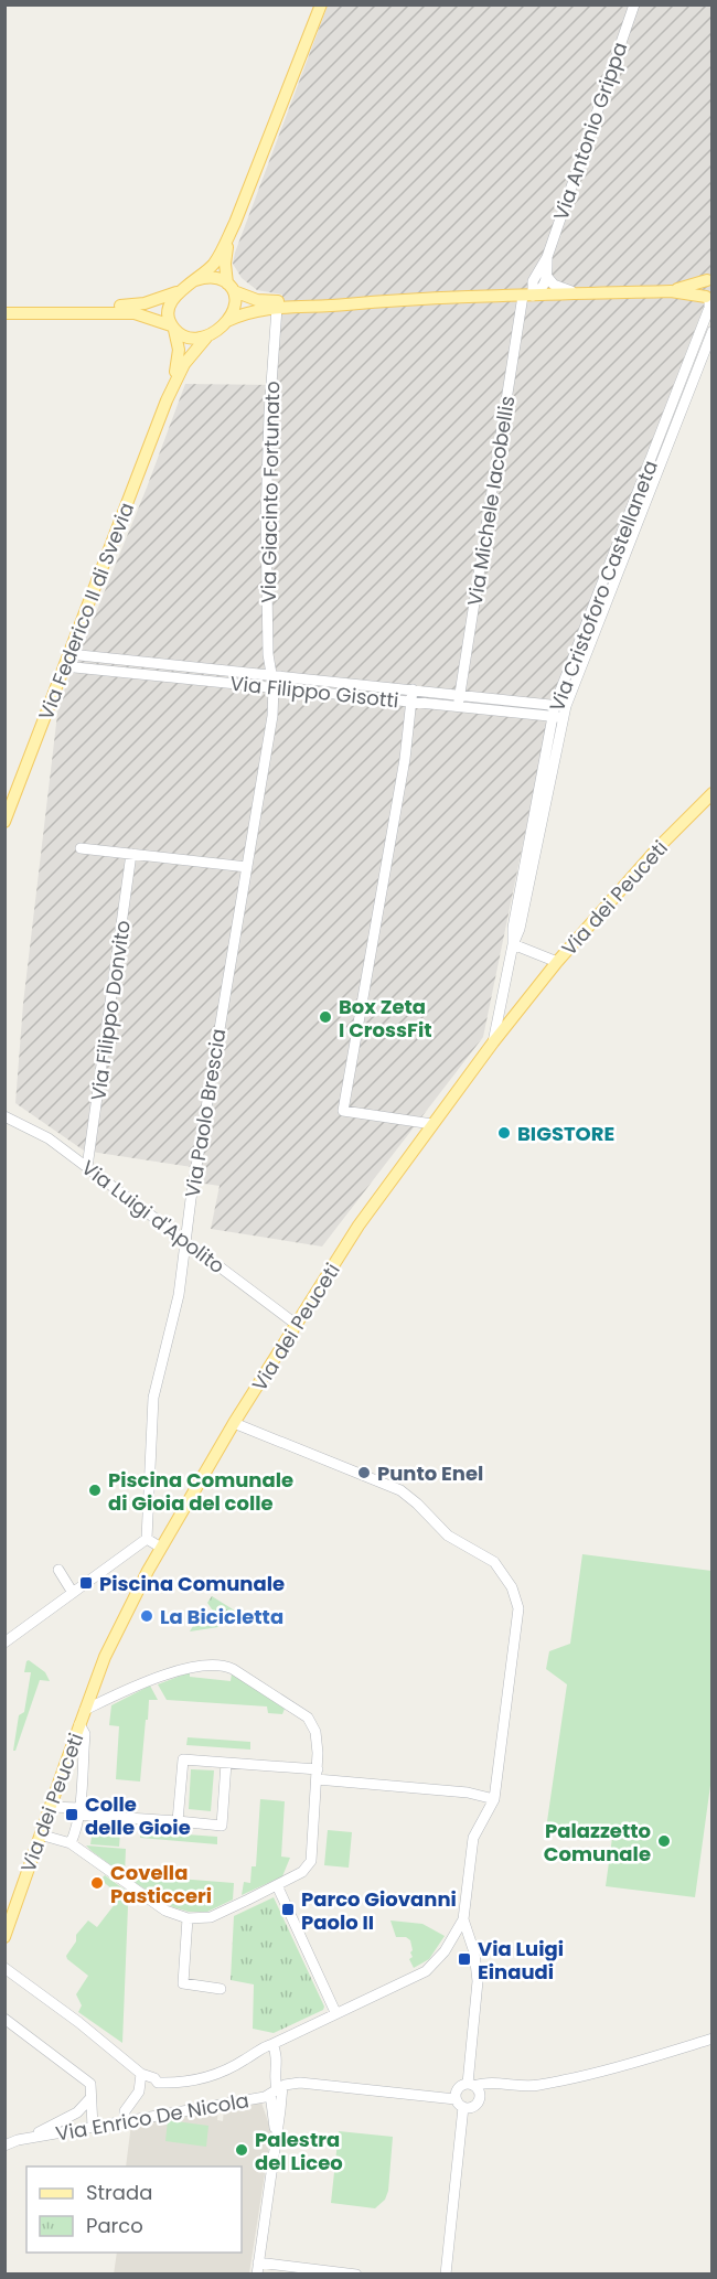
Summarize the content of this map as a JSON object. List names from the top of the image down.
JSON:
{
  "streets": {
    "main road": ["Via Federico II di Svevia", "Via dei Peuceti"],
    "street": [
      "Via Antonio Grippa",
      "Via Giacinto Fortunato",
      "Via Michele Iacobellis",
      "Via Cristoforo Castellaneta",
      "Via Filippo Gisotti",
      "Via Filippo Donvito",
      "Via Paolo Brescia",
      "Via Luigi d'Apolito",
      "Via Enrico De Nicola"
    ]
  },
  "crossings": [
    ["Via Giacinto Fortunato", "Via Filippo Gisotti"],
    ["Via Giacinto Fortunato", "Via Paolo Brescia"],
    ["Via Michele Iacobellis", "Via Filippo Gisotti"],
    ["Via Cristoforo Castellaneta", "Via Filippo Gisotti"],
    ["Via Cristoforo Castellaneta", "Via dei Peuceti"],
    ["Via Federico II di Svevia", "Via Filippo Gisotti"],
    ["Via Filippo Gisotti", "Via Paolo Brescia"],
    ["Via dei Peuceti", "Via Luigi d'Apolito"],
    ["Via Filippo Donvito", "Via Luigi d'Apolito"],
    ["Via Paolo Brescia", "Via Luigi d'Apolito"]
  ],
  "places": {
    "other": [
      "Box Zeta I CrossFit",
      "BIGSTORE",
      "Punto Enel",
      "Piscina Comunale di Gioia del colle",
      "La Bicicletta",
      "Palazzetto Comunale",
      "Covella Pasticceri",
      "Palestra del Liceo"
    ],
    "transit": [
      "Piscina Comunale",
      "Colle delle Gioie",
      "Parco Giovanni Paolo II",
      "Via Luigi Einaudi"
    ]
  },
  "legend": ["Strada", "Parco"]
}
